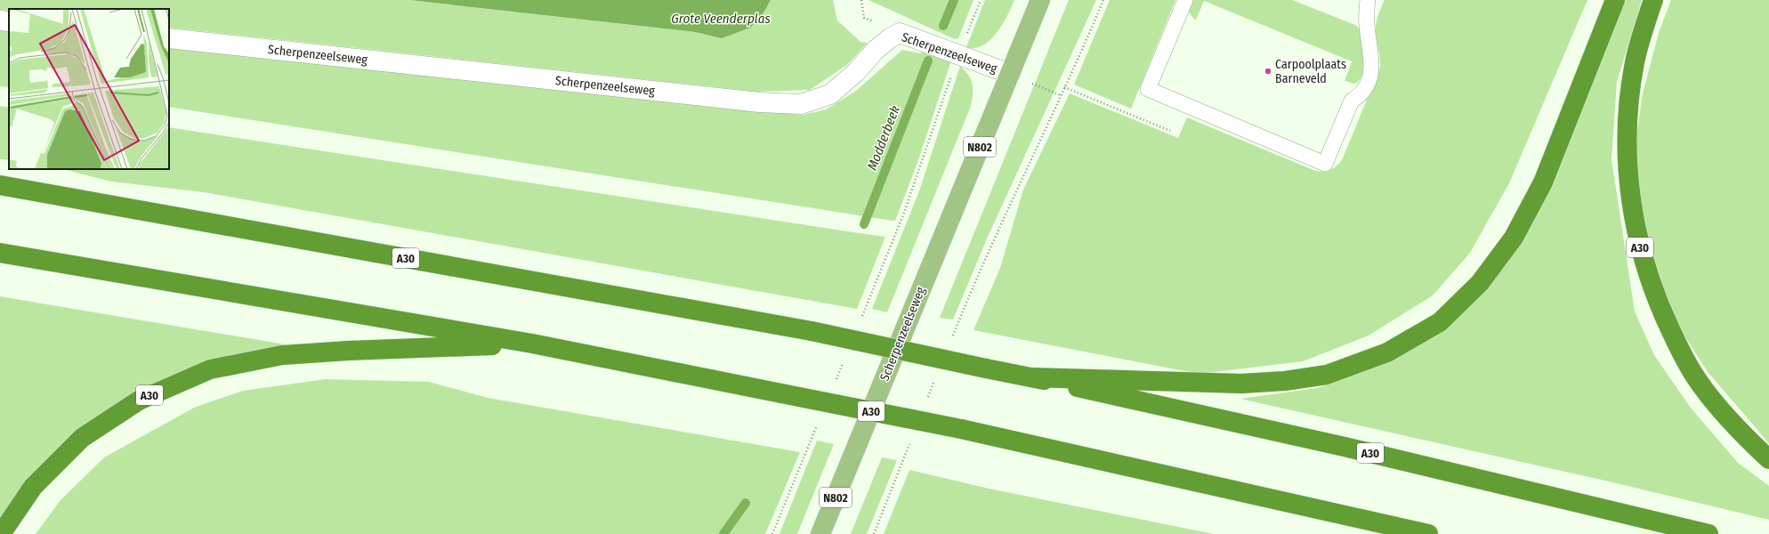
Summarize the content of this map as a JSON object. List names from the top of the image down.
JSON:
{
  "streets": {
    "highway": ["A30"],
    "main road": ["Scherpenzeelseweg", "N802"]
  },
  "water": ["Grote Veenderplas", "Modderbeek"],
  "places": ["Carpoolplaats Barneveld"]
}
